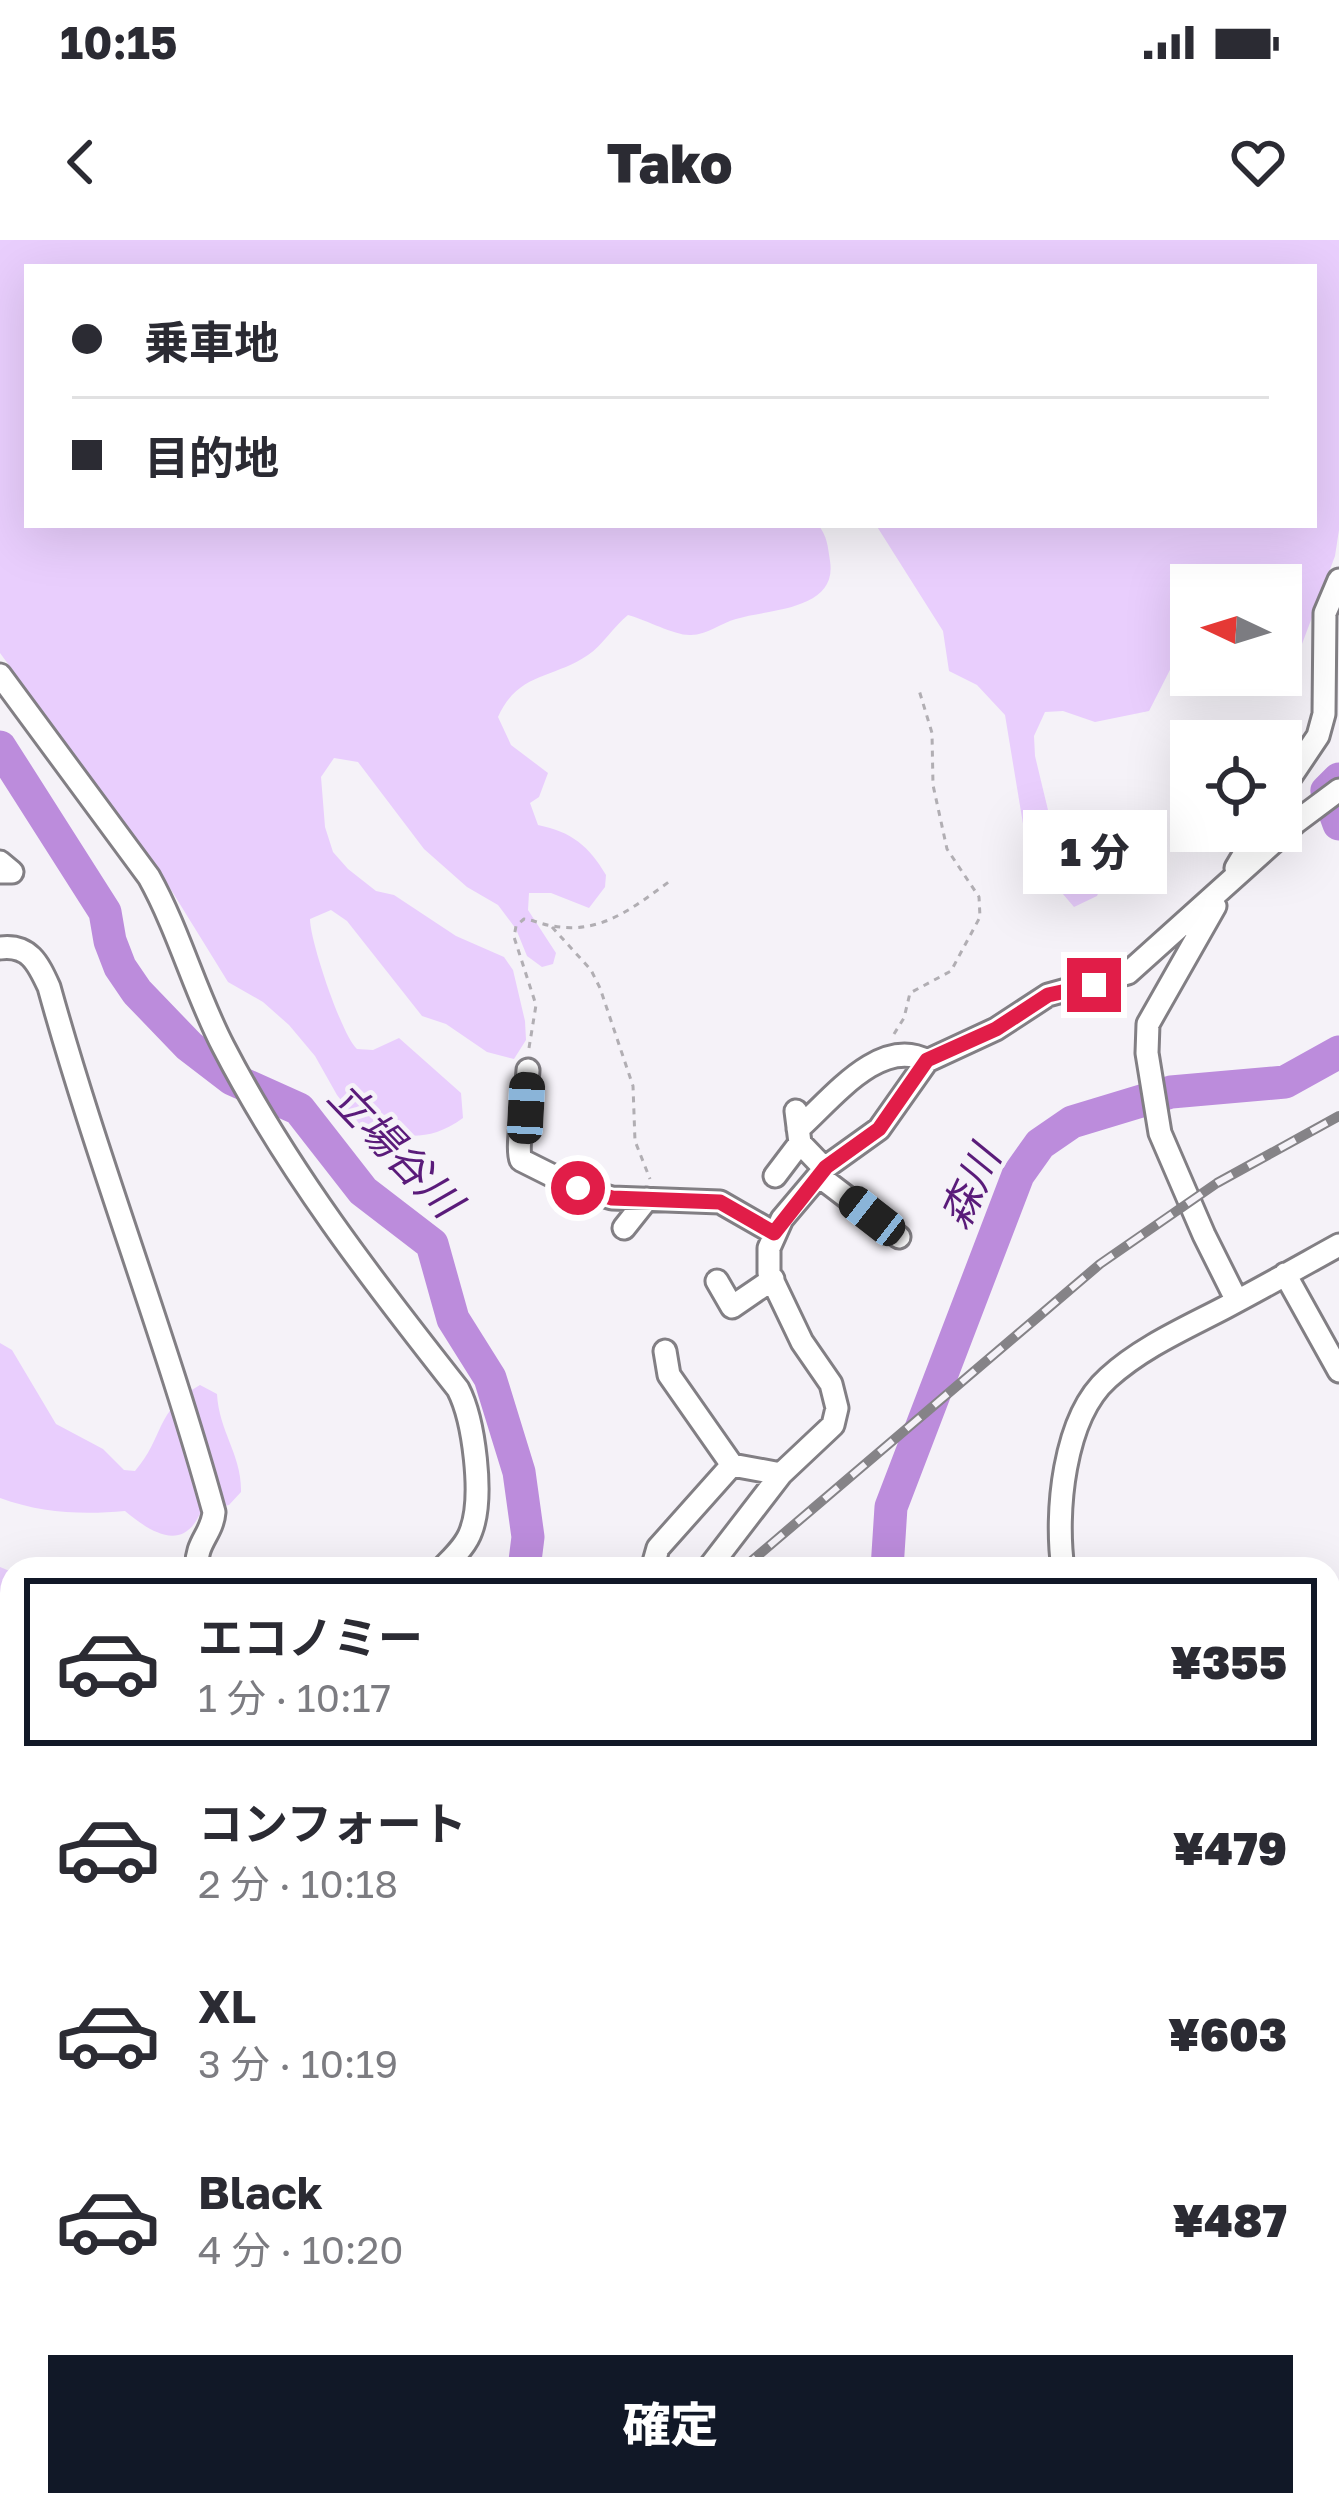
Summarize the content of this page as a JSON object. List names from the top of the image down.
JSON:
{
  "water": ["立場谷川", "森川"],
  "north": "left",
  "page": {
    "status": "10:15",
    "header": "Tako",
    "banner": ["乗車地", "目的地"],
    "bubble": "1 分",
    "list": [
      {
        "name": "エコノミー",
        "note": "1 分 · 10:17",
        "value": "¥355"
      },
      {
        "name": "コンフォート",
        "note": "2 分 · 10:18",
        "value": "¥479"
      },
      {
        "name": "XL",
        "note": "3 分 · 10:19",
        "value": "¥603"
      },
      {
        "name": "Black",
        "note": "4 分 · 10:20",
        "value": "¥487"
      }
    ],
    "buttons": "確定"
  }
}
